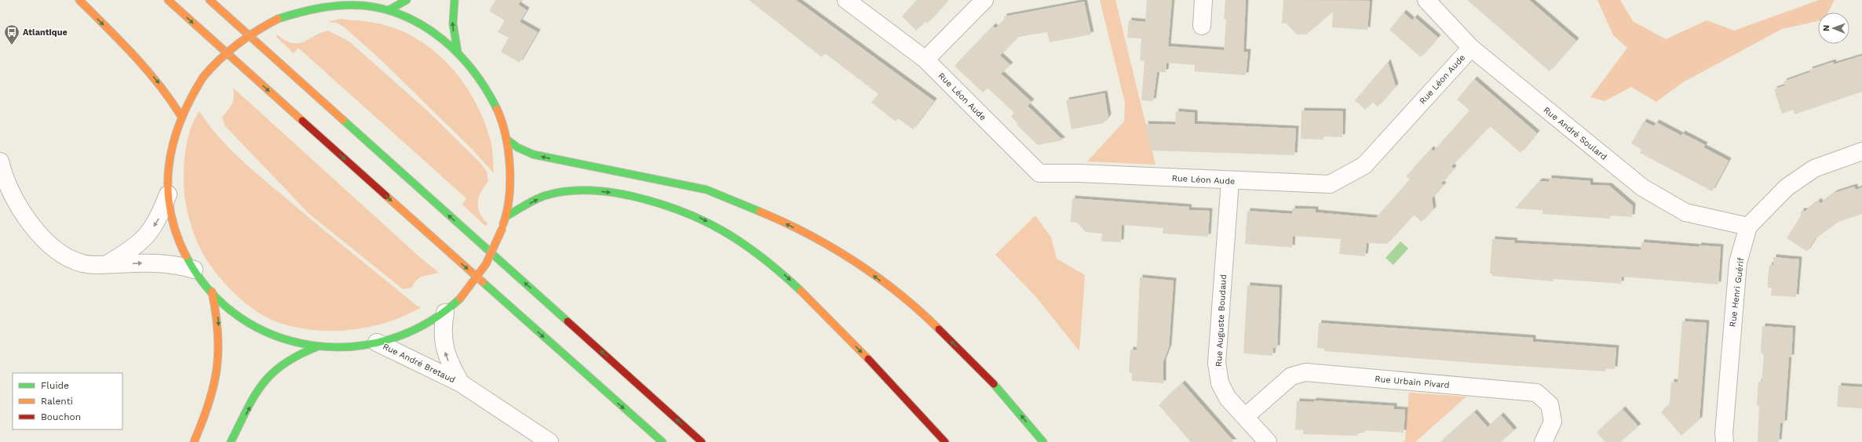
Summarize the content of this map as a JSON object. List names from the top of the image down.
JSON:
{
  "streets": {
    "street": [
      "Rue Léon Aude",
      "Rue André Soulard",
      "Rue Henri Guérif",
      "Rue Auguste Boudaud",
      "Rue André Bretaud",
      "Rue Urbain Pivard"
    ]
  },
  "crossings": [
    ["Rue Léon Aude", "Rue André Soulard"],
    ["Rue Léon Aude", "Rue Auguste Boudaud"],
    ["Rue André Soulard", "Rue Henri Guérif"],
    ["Rue Auguste Boudaud", "Rue Urbain Pivard"]
  ],
  "places": {
    "bus stop": ["Atlantique"]
  },
  "legend": ["Fluide", "Ralenti", "Bouchon"],
  "north": "left"
}
